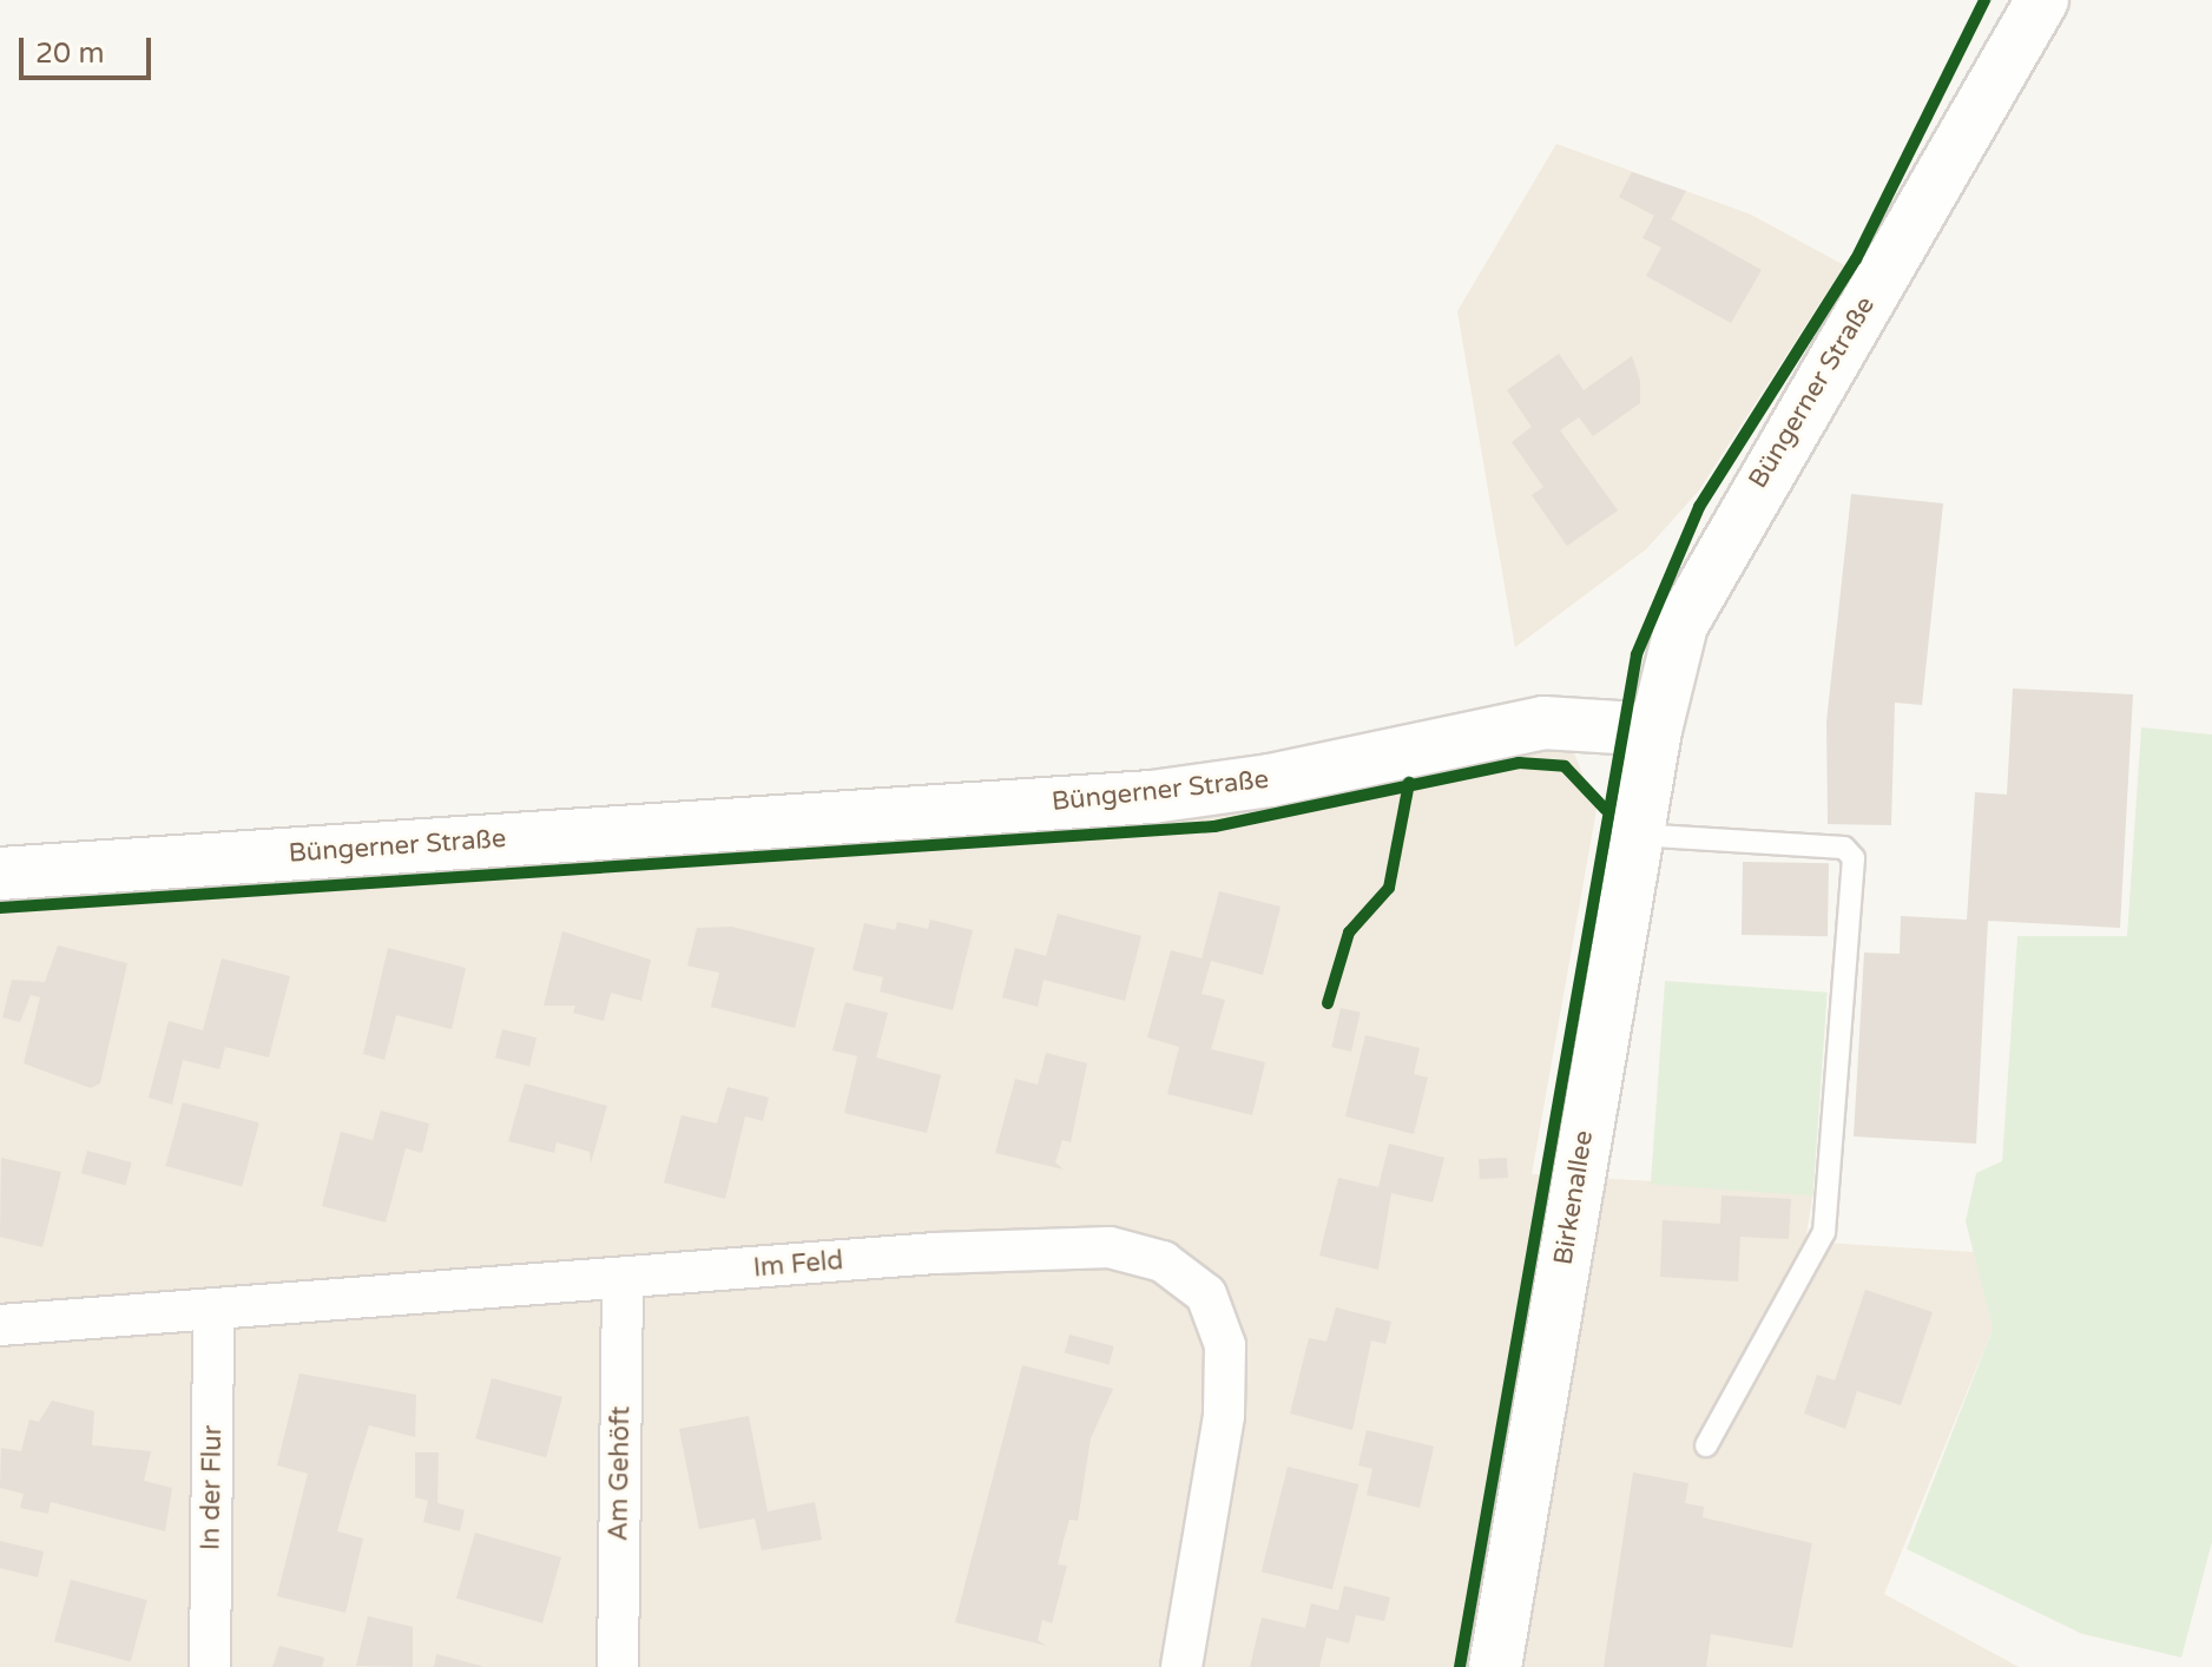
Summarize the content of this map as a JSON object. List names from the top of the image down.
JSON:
{
  "streets": {
    "street": [
      "Büngerner Straße",
      "Birkenallee",
      "Im Feld",
      "Am Gehöft",
      "In der Flur"
    ]
  },
  "crossings": [
    ["Büngerner Straße", "Birkenallee"],
    ["Im Feld", "Am Gehöft"],
    ["Im Feld", "In der Flur"]
  ],
  "scale_bar": "20 m"
}
